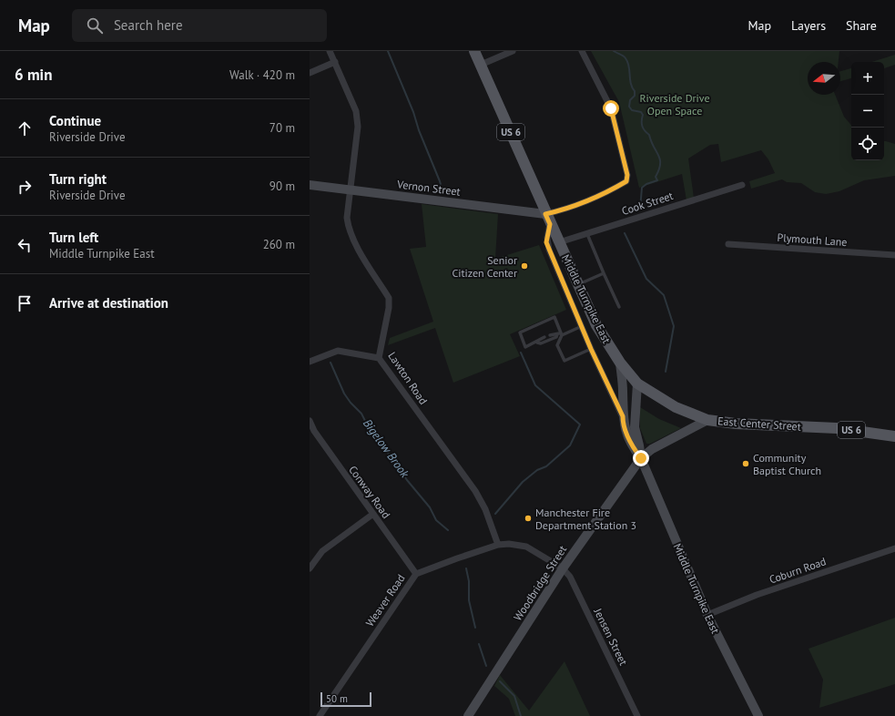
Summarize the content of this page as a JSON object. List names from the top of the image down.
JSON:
{
  "streets": {
    "main road": [
      "US 6",
      "Vernon Street",
      "Middle Turnpike East",
      "East Center Street",
      "Woodbridge Street"
    ],
    "street": [
      "Cook Street",
      "Plymouth Lane",
      "Lawton Road",
      "Conway Road",
      "Coburn Road",
      "Weaver Road",
      "Jensen Street"
    ]
  },
  "crossings": [
    ["Vernon Street", "Middle Turnpike East"],
    ["Vernon Street", "Lawton Road"],
    ["Cook Street", "Middle Turnpike East"],
    ["Middle Turnpike East", "East Center Street"],
    ["Middle Turnpike East", "Coburn Road"],
    ["Middle Turnpike East", "Woodbridge Street"],
    ["Lawton Road", "Weaver Road"],
    ["East Center Street", "Woodbridge Street"],
    ["Conway Road", "Weaver Road"],
    ["Woodbridge Street", "Weaver Road"],
    ["Woodbridge Street", "Jensen Street"],
    ["Weaver Road", "Jensen Street"]
  ],
  "water": ["Bigelow Brook"],
  "parks": ["Riverside Drive Open Space"],
  "places": ["Senior Citizen Center", "Community Baptist Church", "Manchester Fire Department Station 3"],
  "scale_bar": "50 m",
  "north": "left",
  "page": {
    "header": "Map",
    "search": "Search here",
    "nav": ["Map", "Layers", "Share"],
    "heading": ["6 min", "Walk · 420 m"],
    "map_buttons": ["+", "−"],
    "list": [
      ["Continue", "Riverside Drive", "70 m"],
      ["Turn right", "Riverside Drive", "90 m"],
      ["Turn left", "Middle Turnpike East", "260 m"],
      "Arrive at destination"
    ],
    "scale": "50 m"
  }
}
